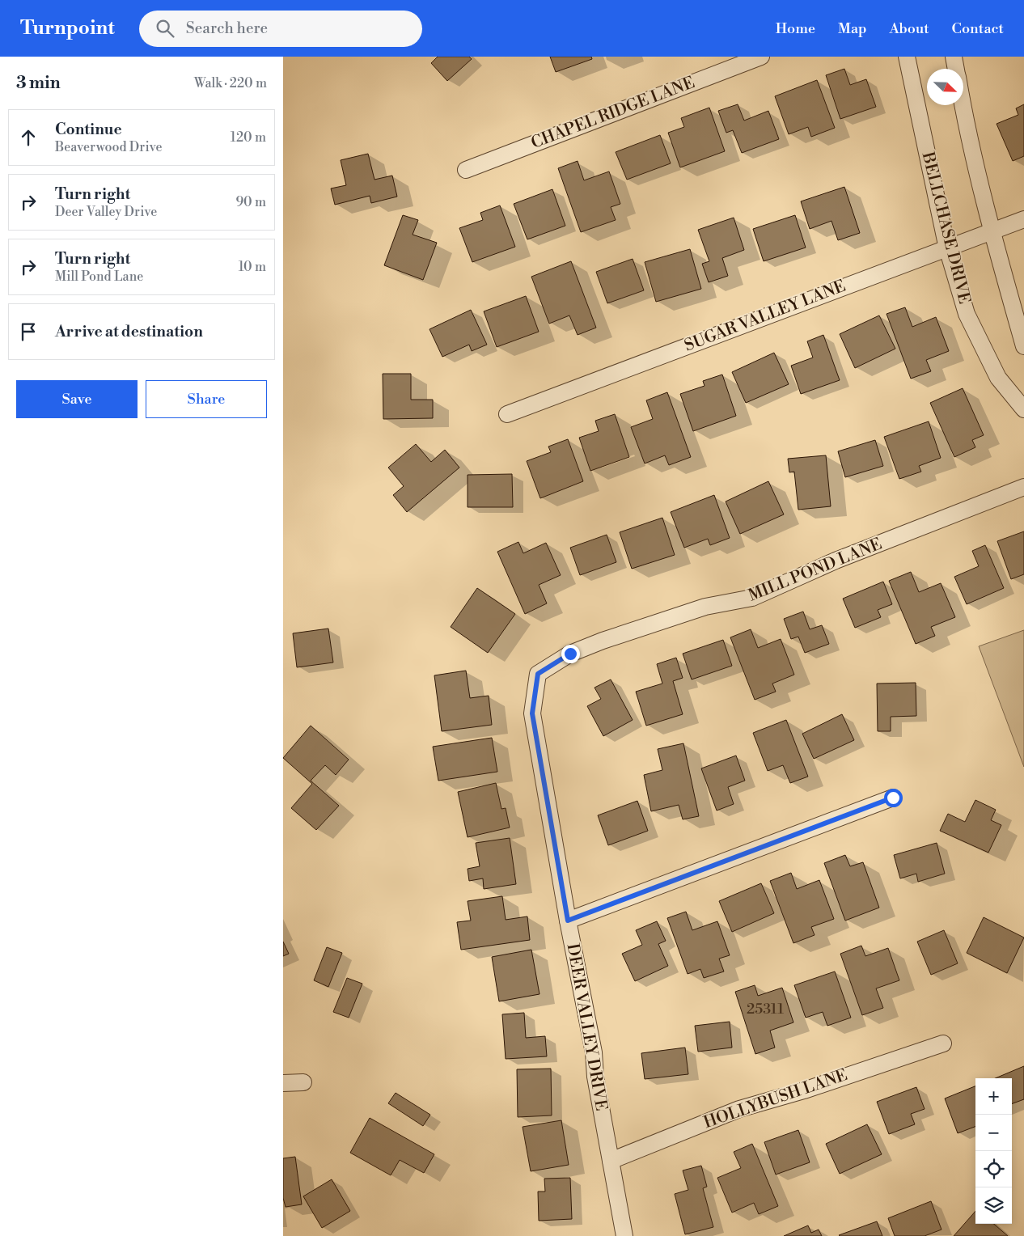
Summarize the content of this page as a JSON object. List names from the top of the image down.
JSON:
{
  "streets": {
    "street": [
      "CHAPEL RIDGE LANE",
      "BELLCHASE DRIVE",
      "SUGAR VALLEY LANE",
      "MILL POND LANE",
      "DEER VALLEY DRIVE",
      "HOLLYBUSH LANE"
    ]
  },
  "crossings": [
    ["BELLCHASE DRIVE", "SUGAR VALLEY LANE"],
    ["MILL POND LANE", "DEER VALLEY DRIVE"],
    ["DEER VALLEY DRIVE", "HOLLYBUSH LANE"]
  ],
  "house_numbers": ["25311"],
  "north": "bottom right",
  "page": {
    "header": "Turnpoint",
    "search": "Search here",
    "nav": [
      "Home",
      "Map",
      "About",
      "Contact"
    ],
    "heading": ["3 min", "Walk · 220 m"],
    "list": [
      ["Continue", "Beaverwood Drive", "120 m"],
      ["Turn right", "Deer Valley Drive", "90 m"],
      ["Turn right", "Mill Pond Lane", "10 m"],
      "Arrive at destination"
    ],
    "buttons": ["Save", "Share"],
    "map_buttons": ["+", "−"]
  }
}
